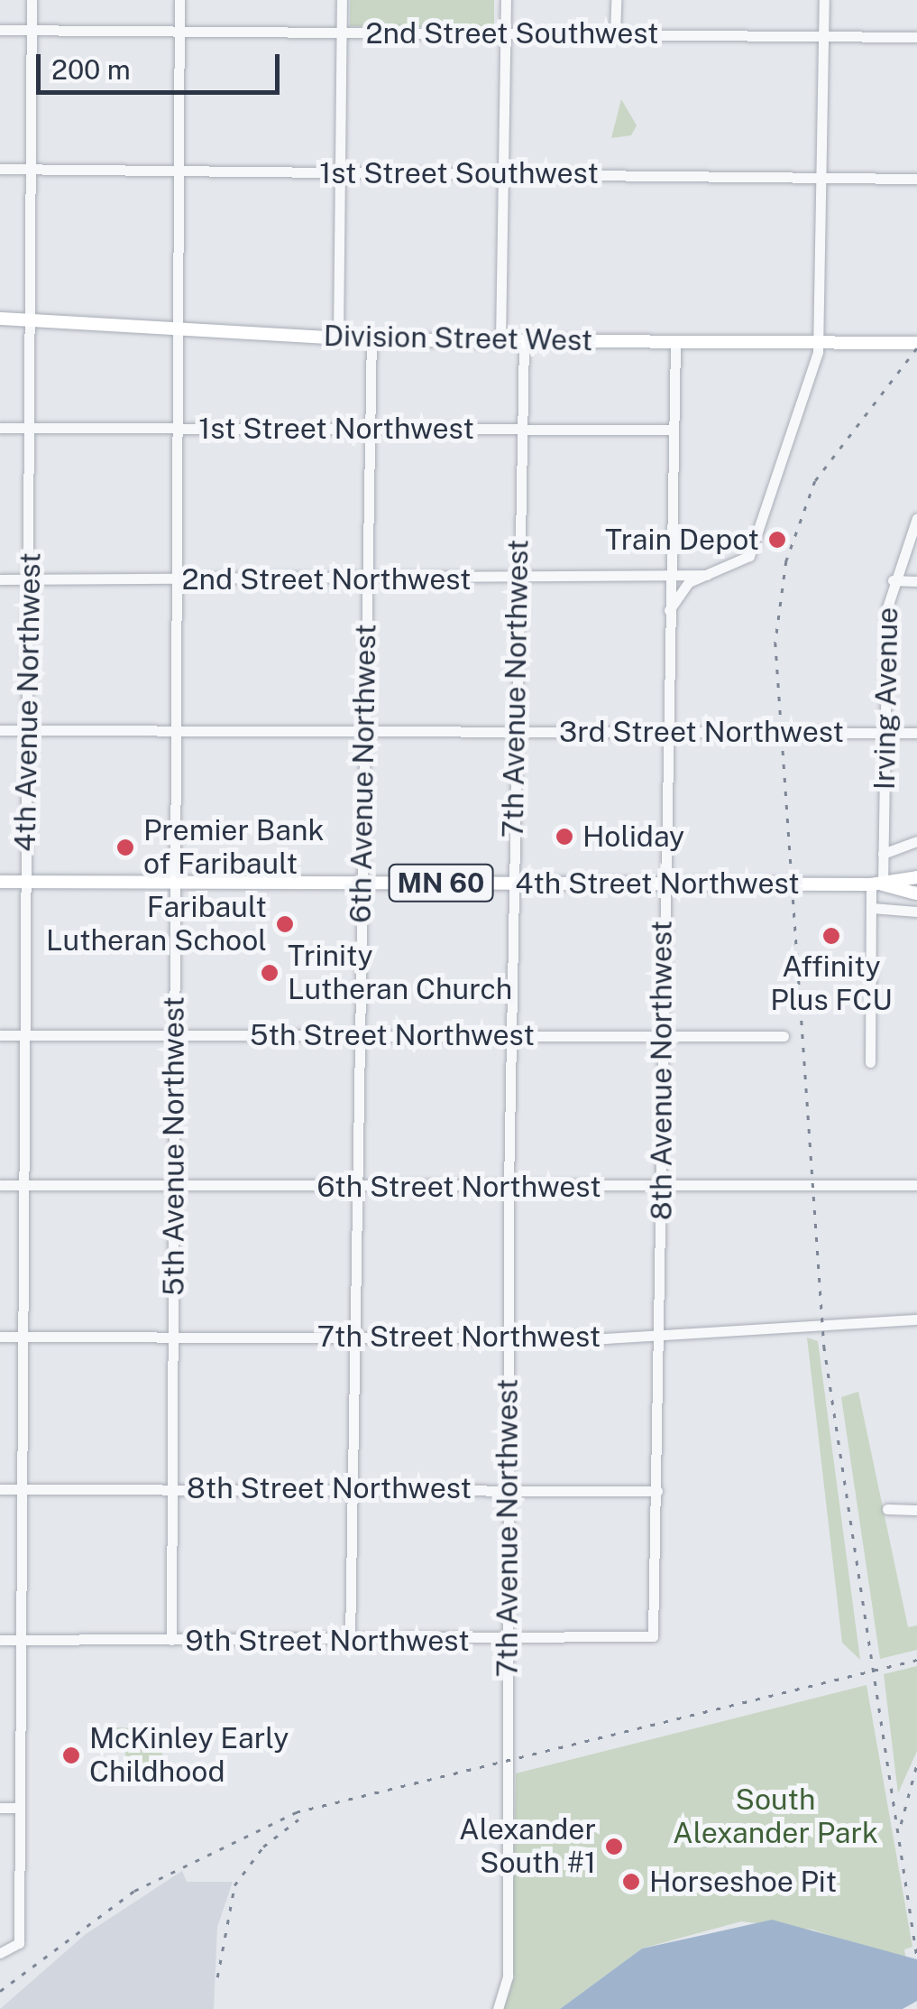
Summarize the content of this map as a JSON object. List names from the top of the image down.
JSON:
{
  "streets": {
    "main road": ["Division Street West", "MN 60", "4th Street Northwest"],
    "street": [
      "2nd Street Southwest",
      "1st Street Southwest",
      "1st Street Northwest",
      "2nd Street Northwest",
      "7th Avenue Northwest",
      "Irving Avenue",
      "4th Avenue Northwest",
      "3rd Street Northwest",
      "6th Avenue Northwest",
      "5th Street Northwest",
      "8th Avenue Northwest",
      "5th Avenue Northwest",
      "6th Street Northwest",
      "7th Street Northwest",
      "8th Street Northwest",
      "9th Street Northwest"
    ]
  },
  "crossings": [
    ["2nd Street Southwest", "4th Avenue Northwest"],
    ["2nd Street Southwest", "5th Avenue Northwest"],
    ["1st Street Southwest", "4th Avenue Northwest"],
    ["1st Street Southwest", "5th Avenue Northwest"],
    ["Division Street West", "7th Avenue Northwest"],
    ["Division Street West", "4th Avenue Northwest"],
    ["Division Street West", "6th Avenue Northwest"],
    ["Division Street West", "8th Avenue Northwest"],
    ["Division Street West", "5th Avenue Northwest"],
    ["1st Street Northwest", "7th Avenue Northwest"],
    ["1st Street Northwest", "4th Avenue Northwest"],
    ["1st Street Northwest", "6th Avenue Northwest"],
    ["1st Street Northwest", "8th Avenue Northwest"],
    ["1st Street Northwest", "5th Avenue Northwest"],
    ["2nd Street Northwest", "7th Avenue Northwest"],
    ["2nd Street Northwest", "4th Avenue Northwest"],
    ["2nd Street Northwest", "6th Avenue Northwest"],
    ["2nd Street Northwest", "8th Avenue Northwest"],
    ["2nd Street Northwest", "5th Avenue Northwest"],
    ["7th Avenue Northwest", "3rd Street Northwest"],
    ["7th Avenue Northwest", "4th Street Northwest"],
    ["7th Avenue Northwest", "5th Street Northwest"],
    ["7th Avenue Northwest", "6th Street Northwest"],
    ["7th Avenue Northwest", "7th Street Northwest"],
    ["7th Avenue Northwest", "8th Street Northwest"],
    ["7th Avenue Northwest", "9th Street Northwest"],
    ["Irving Avenue", "3rd Street Northwest"],
    ["Irving Avenue", "MN 60"],
    ["Irving Avenue", "4th Street Northwest"],
    ["4th Avenue Northwest", "3rd Street Northwest"],
    ["4th Avenue Northwest", "4th Street Northwest"],
    ["4th Avenue Northwest", "5th Street Northwest"],
    ["4th Avenue Northwest", "6th Street Northwest"],
    ["4th Avenue Northwest", "7th Street Northwest"],
    ["4th Avenue Northwest", "8th Street Northwest"],
    ["4th Avenue Northwest", "9th Street Northwest"],
    ["3rd Street Northwest", "6th Avenue Northwest"],
    ["3rd Street Northwest", "8th Avenue Northwest"],
    ["3rd Street Northwest", "5th Avenue Northwest"],
    ["6th Avenue Northwest", "4th Street Northwest"],
    ["6th Avenue Northwest", "5th Street Northwest"],
    ["6th Avenue Northwest", "6th Street Northwest"],
    ["6th Avenue Northwest", "7th Street Northwest"],
    ["6th Avenue Northwest", "8th Street Northwest"],
    ["6th Avenue Northwest", "9th Street Northwest"],
    ["MN 60", "4th Street Northwest"],
    ["4th Street Northwest", "8th Avenue Northwest"],
    ["4th Street Northwest", "5th Avenue Northwest"],
    ["5th Street Northwest", "8th Avenue Northwest"],
    ["5th Street Northwest", "5th Avenue Northwest"],
    ["8th Avenue Northwest", "6th Street Northwest"],
    ["8th Avenue Northwest", "7th Street Northwest"],
    ["8th Avenue Northwest", "8th Street Northwest"],
    ["8th Avenue Northwest", "9th Street Northwest"],
    ["5th Avenue Northwest", "6th Street Northwest"],
    ["5th Avenue Northwest", "7th Street Northwest"],
    ["5th Avenue Northwest", "8th Street Northwest"],
    ["5th Avenue Northwest", "9th Street Northwest"]
  ],
  "parks": ["South Alexander Park"],
  "places": [
    "Train Depot",
    "Holiday",
    "Premier Bank of Faribault",
    "Faribault Lutheran School",
    "Affinity Plus FCU",
    "Trinity Lutheran Church",
    "McKinley Early Childhood",
    "Alexander South #1",
    "Horseshoe Pit"
  ],
  "scale_bar": "200 m"
}
